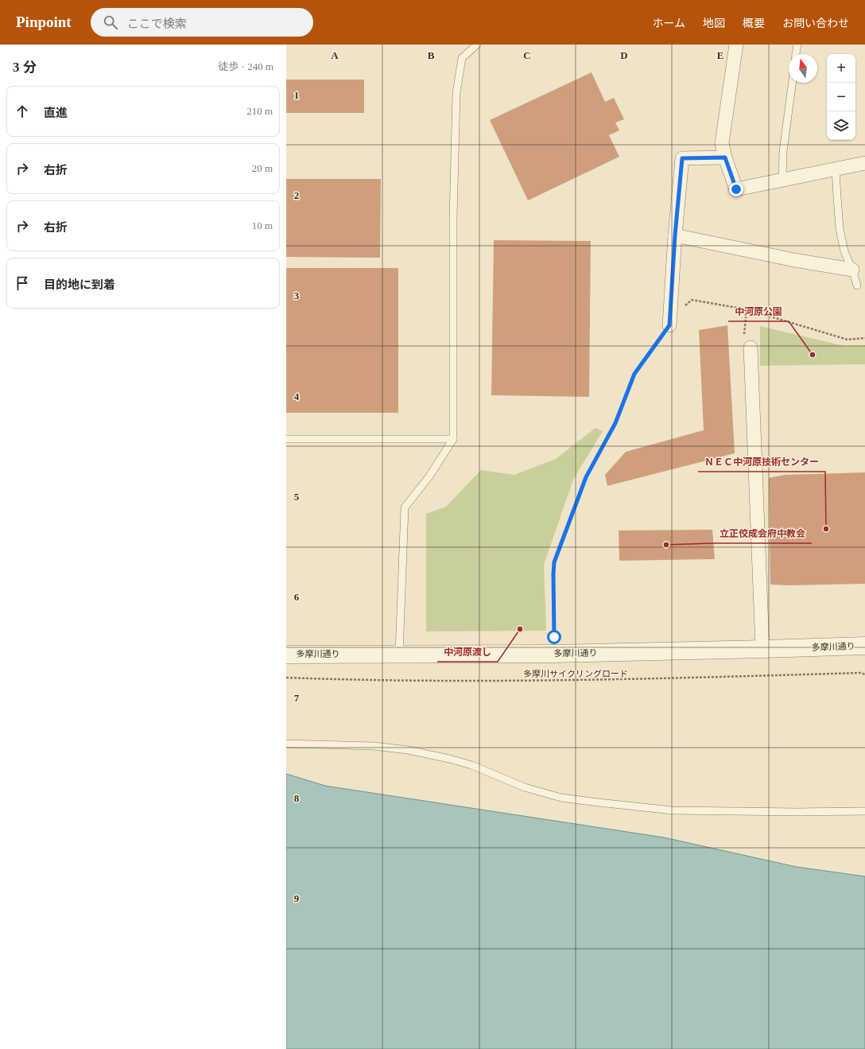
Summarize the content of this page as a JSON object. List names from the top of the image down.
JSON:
{
  "streets": {
    "street": ["多摩川通り"],
    "path": ["多摩川サイクリングロード"]
  },
  "places": [
    "中河原公園",
    "ＮＥＣ中河原技術センター",
    "立正佼成会府中教会",
    "中河原渡し"
  ],
  "north": "top",
  "page": {
    "header": "Pinpoint",
    "search": "ここで検索",
    "nav": [
      "ホーム",
      "地図",
      "概要",
      "お問い合わせ"
    ],
    "heading": ["3 分", "徒歩 · 240 m"],
    "map_buttons": ["+", "−"],
    "list": [
      ["直進", "210 m"],
      ["右折", "20 m"],
      ["右折", "10 m"],
      "目的地に到着"
    ]
  },
  "grid": {
    "columns": [
      "A",
      "B",
      "C",
      "D",
      "E"
    ],
    "rows": [
      "1",
      "2",
      "3",
      "4",
      "5",
      "6",
      "7",
      "8",
      "9"
    ]
  }
}
